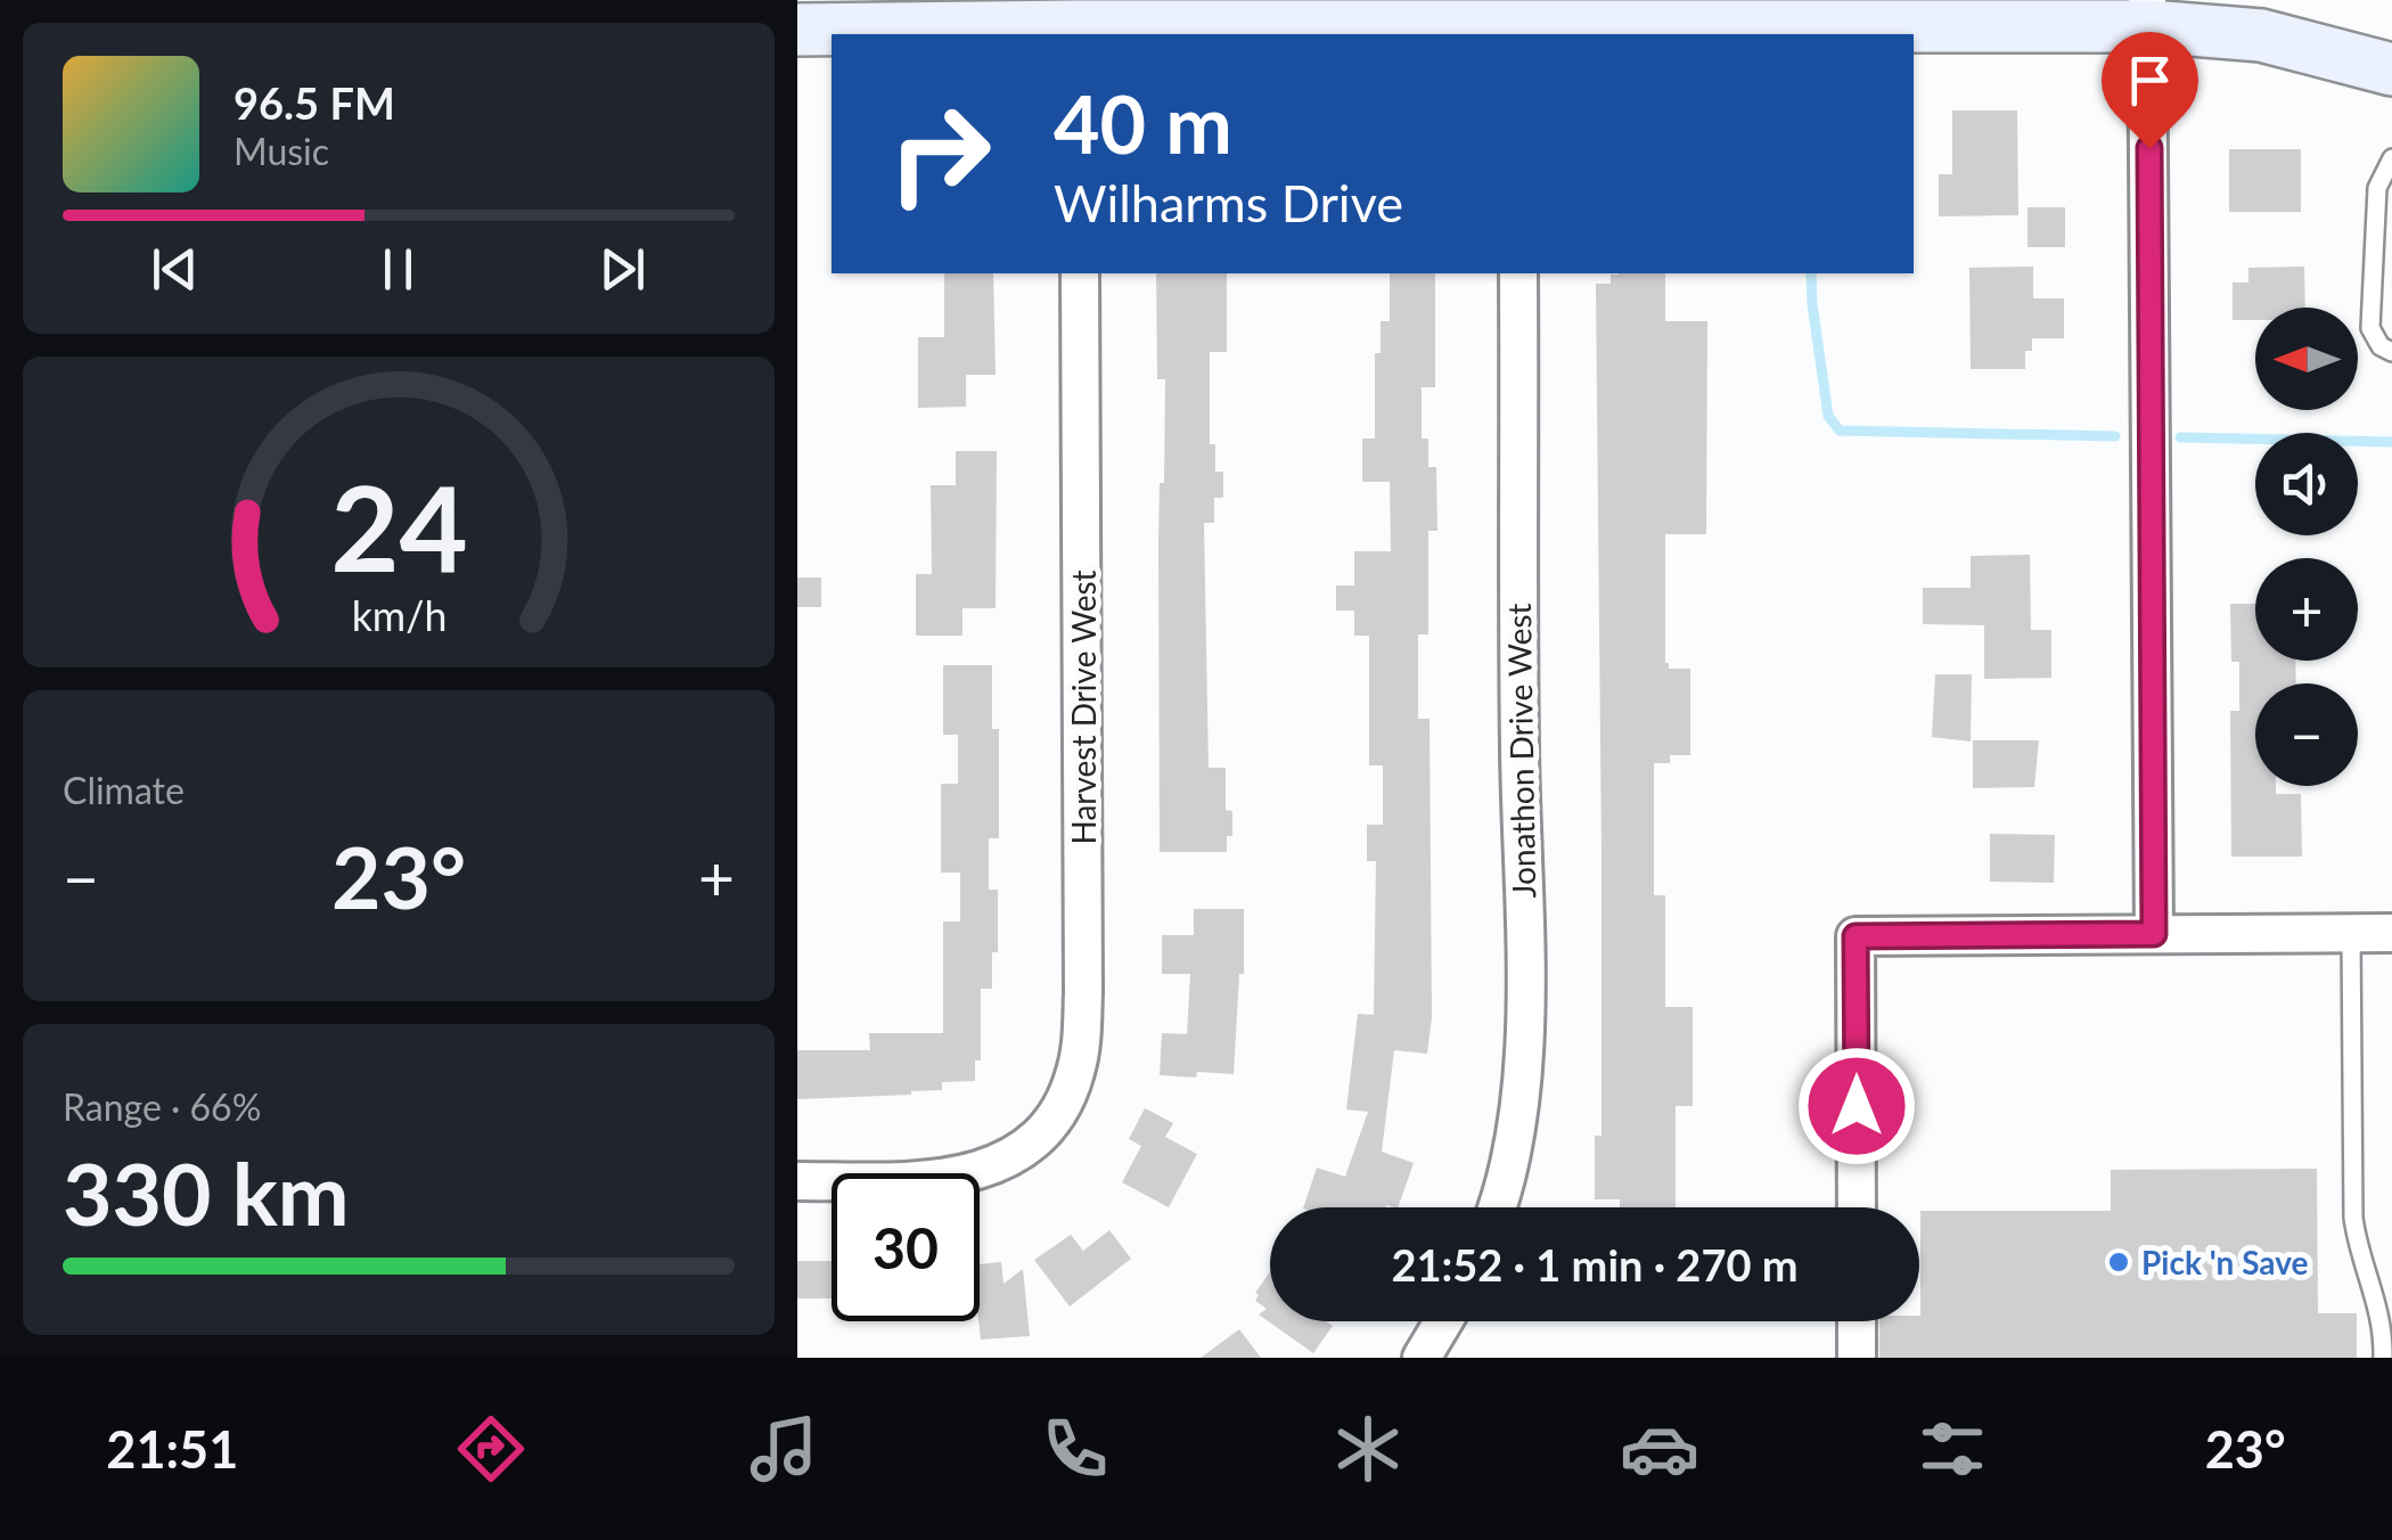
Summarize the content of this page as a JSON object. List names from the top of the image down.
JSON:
{
  "streets": {
    "street": ["Harvest Drive West", "Jonathon Drive West"]
  },
  "places": ["Pick 'n Save"],
  "north": "left",
  "page": {
    "turn": ["40 m", "Wilharms Drive"],
    "song": ["96.5 FM", "Music"],
    "map_buttons": ["+", "−"],
    "tile": [
      "Climate",
      ["Range · 66%", "330 km"]
    ],
    "heat": ["−", "23°", "+"],
    "limit": "30",
    "trip": "21:52 · 1 min · 270 m",
    "tabs": ["21:51", "23°"],
    "gauge": ["24", "km/h"]
  }
}
